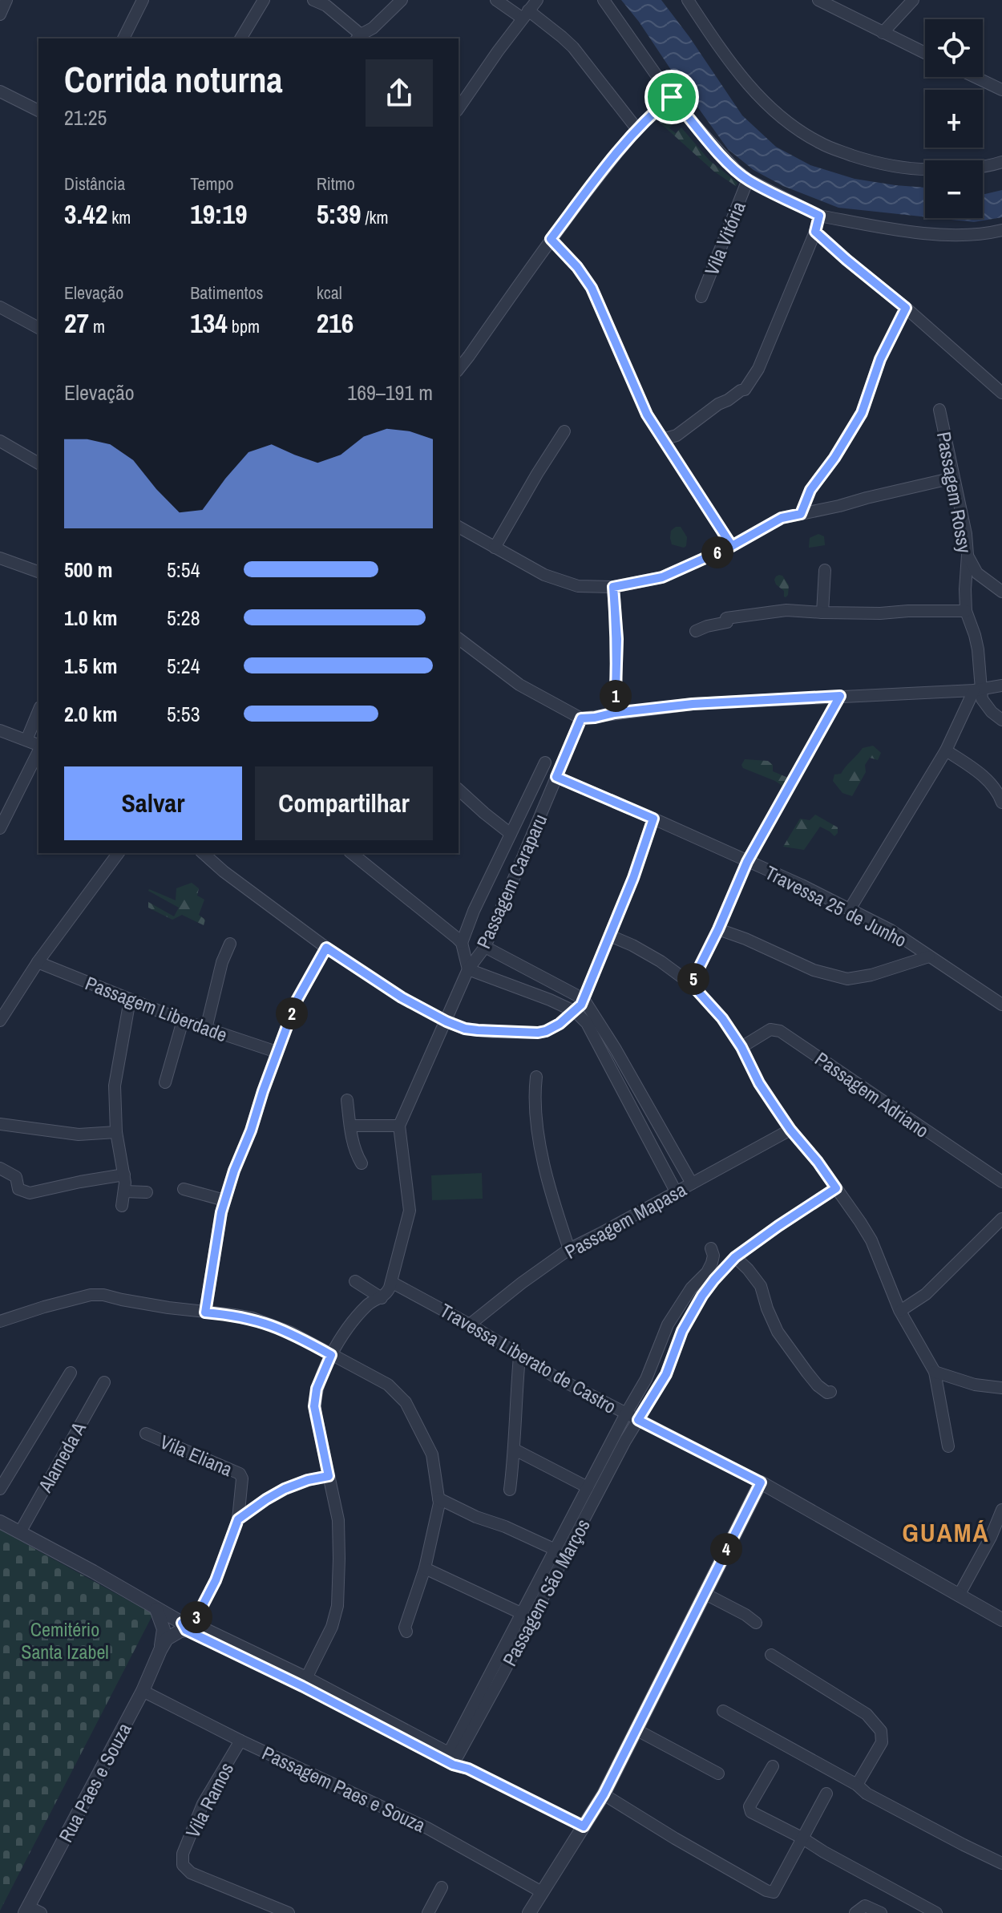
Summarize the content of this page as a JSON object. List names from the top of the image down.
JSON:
{
  "streets": {
    "street": [
      "Vila Vitória",
      "Passagem Rossy",
      "Passagem Caraparu",
      "Travessa 25 de Junho",
      "Passagem Liberdade",
      "Passagem Adriano",
      "Passagem Mapasa",
      "Travessa Liberato de Castro",
      "Vila Eliana",
      "Alameda A",
      "Passagem São Marços",
      "Rua Paes e Souza",
      "Passagem Paes e Souza",
      "Vila Ramos"
    ]
  },
  "crossings": [
    ["Passagem Rossy", "Travessa 25 de Junho"],
    ["Passagem Caraparu", "Travessa 25 de Junho"],
    ["Passagem Mapasa", "Travessa Liberato de Castro"],
    ["Travessa Liberato de Castro", "Passagem São Marços"],
    ["Rua Paes e Souza", "Passagem Paes e Souza"],
    ["Passagem Paes e Souza", "Vila Ramos"]
  ],
  "districts": ["GUAMÁ"],
  "parks": ["Cemitério Santa Izabel"],
  "page": {
    "map_buttons": ["+", "−"],
    "heading": ["Corrida noturna", "21:25"],
    "stats": [
      ["Distância", "3.42 km"],
      ["Tempo", "19:19"],
      ["Ritmo", "5:39 /km"],
      ["Elevação", "27 m"],
      ["Batimentos", "134 bpm"],
      ["kcal", "216"]
    ],
    "chart": ["Elevação", "169–191 m"],
    "pins": [
      "6",
      "1",
      "5",
      "2",
      "4",
      "3"
    ],
    "list": [
      {
        "name": "500 m",
        "note": "5:54"
      },
      {
        "name": "1.0 km",
        "note": "5:28"
      },
      {
        "name": "1.5 km",
        "note": "5:24"
      },
      {
        "name": "2.0 km",
        "note": "5:53"
      }
    ],
    "buttons": ["Salvar", "Compartilhar"]
  }
}
